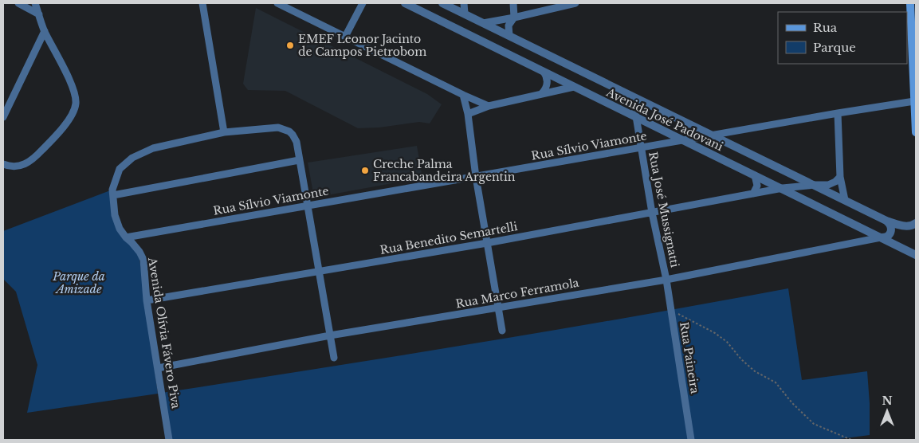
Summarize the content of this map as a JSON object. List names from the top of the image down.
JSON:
{
  "streets": {
    "street": [
      "Avenida José Padovani",
      "Rua Sílvio Viamonte",
      "Rua José Mussignatti",
      "Rua Benedito Semartelli",
      "Rua Marco Ferramola",
      "Avenida Olívia Fávero Piva",
      "Rua Paineira"
    ]
  },
  "crossings": [
    ["Avenida José Padovani", "Rua Sílvio Viamonte"],
    ["Avenida José Padovani", "Rua José Mussignatti"],
    ["Avenida José Padovani", "Rua Benedito Semartelli"],
    ["Avenida José Padovani", "Rua Marco Ferramola"],
    ["Rua Sílvio Viamonte", "Rua José Mussignatti"],
    ["Rua Sílvio Viamonte", "Avenida Olívia Fávero Piva"],
    ["Rua José Mussignatti", "Rua Benedito Semartelli"],
    ["Rua José Mussignatti", "Rua Marco Ferramola"],
    ["Rua José Mussignatti", "Rua Paineira"],
    ["Rua Benedito Semartelli", "Avenida Olívia Fávero Piva"],
    ["Rua Marco Ferramola", "Avenida Olívia Fávero Piva"],
    ["Rua Marco Ferramola", "Rua Paineira"]
  ],
  "parks": ["Parque da Amizade"],
  "places": ["EMEF Leonor Jacinto de Campos Pietrobom", "Creche Palma Francabandeira Argentin"],
  "legend": ["Rua", "Parque"],
  "north": "top"
}
